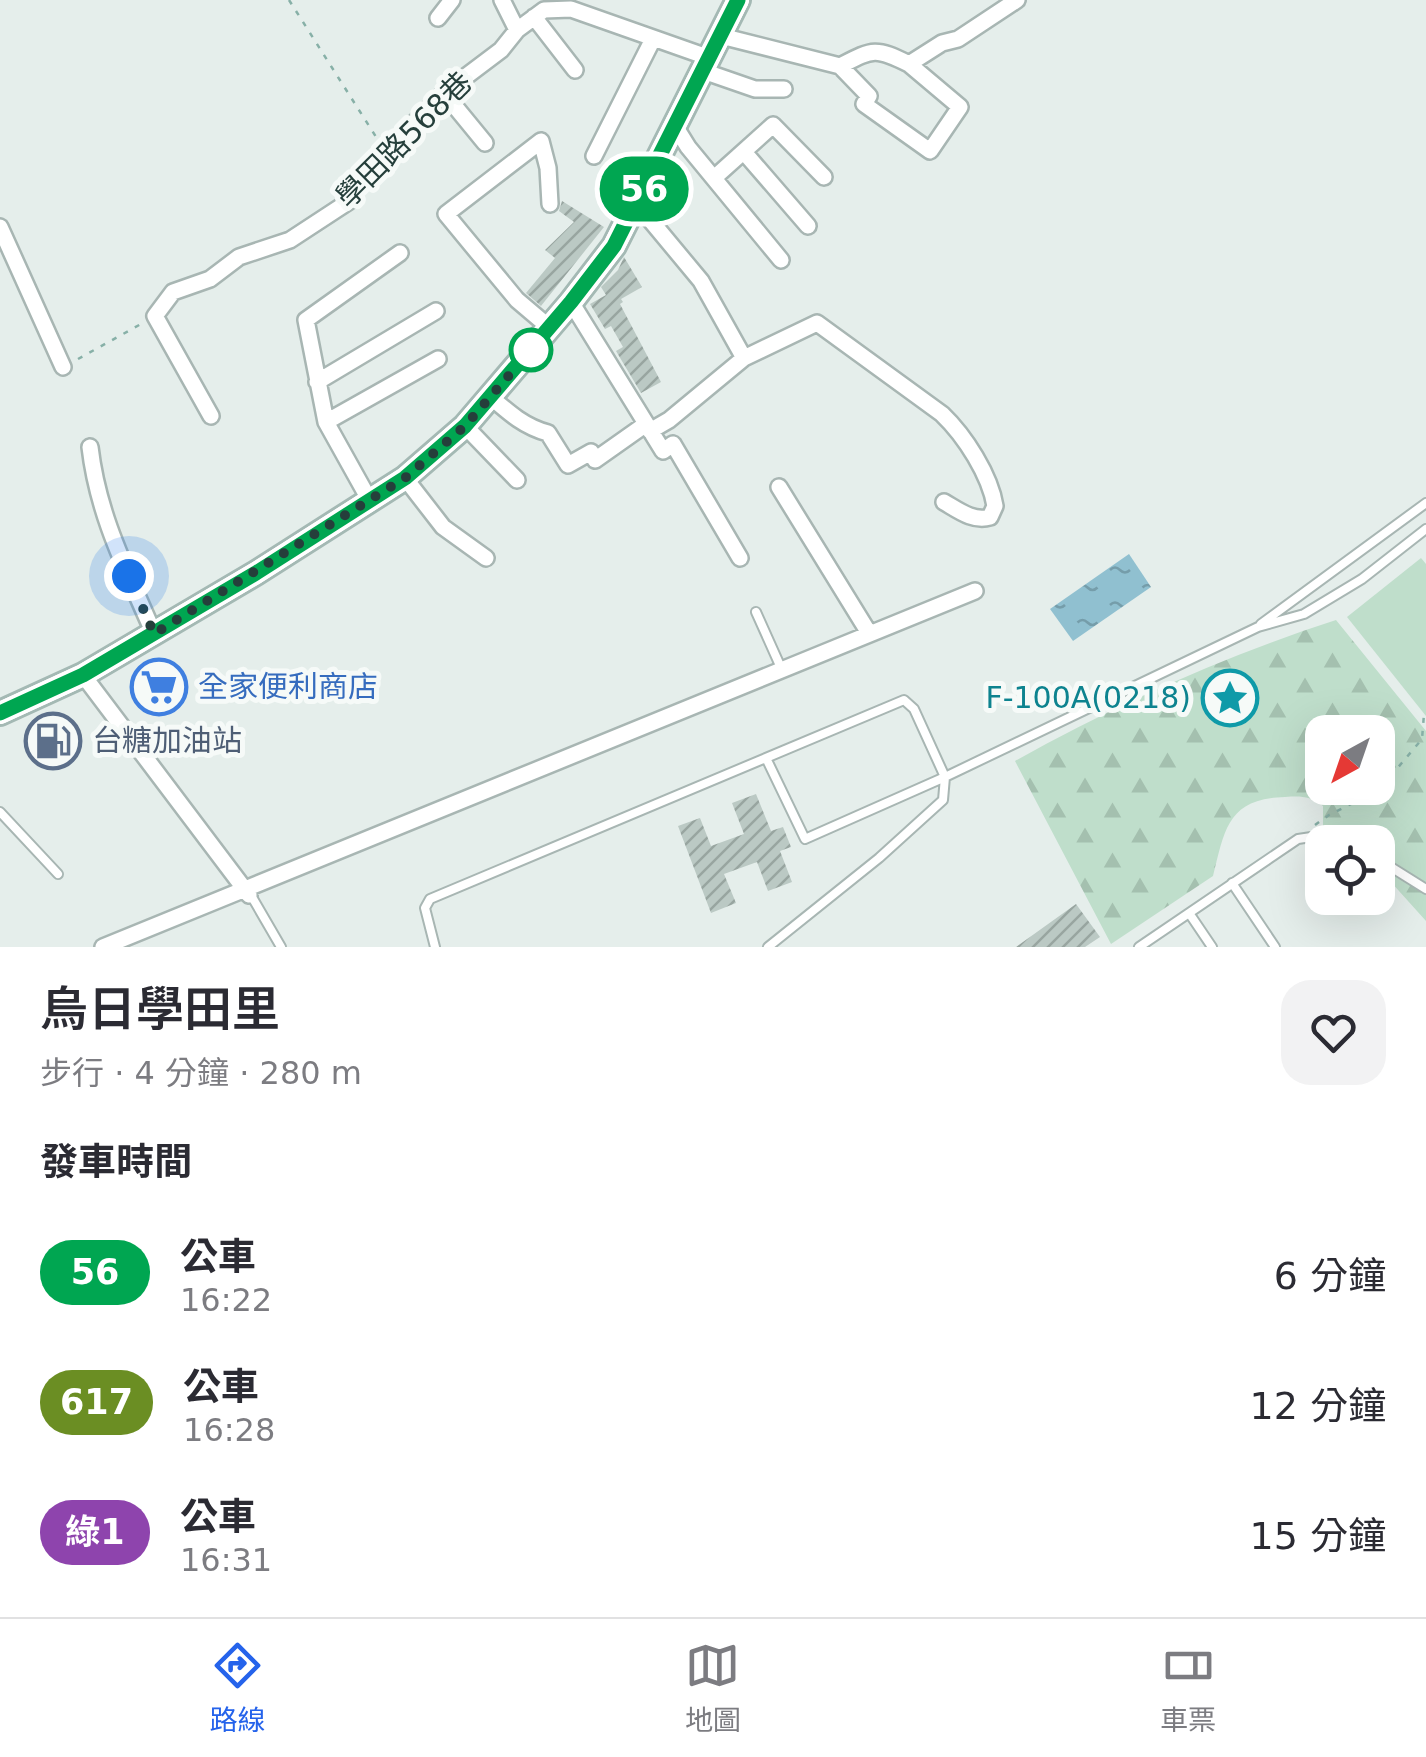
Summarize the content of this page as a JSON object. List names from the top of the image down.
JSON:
{
  "streets": {
    "street": ["學田路568巷"]
  },
  "places": {
    "supermarket": ["全家便利商店"],
    "place": ["F-100A(0218)"],
    "fuel station": ["台糖加油站"]
  },
  "lines": ["bus line 56"],
  "north": "bottom left",
  "page": {
    "on_map": "56",
    "heading": [
      ["烏日學田里", "步行 · 4 分鐘 · 280 m"],
      "發車時間"
    ],
    "list": [
      {
        "mark": "56",
        "name": "公車",
        "note": "16:22",
        "value": "6 分鐘"
      },
      {
        "mark": "617",
        "name": "公車",
        "note": "16:28",
        "value": "12 分鐘"
      },
      {
        "mark": "綠1",
        "name": "公車",
        "note": "16:31",
        "value": "15 分鐘"
      }
    ],
    "tabs": ["路線", "地圖", "車票"]
  }
}
